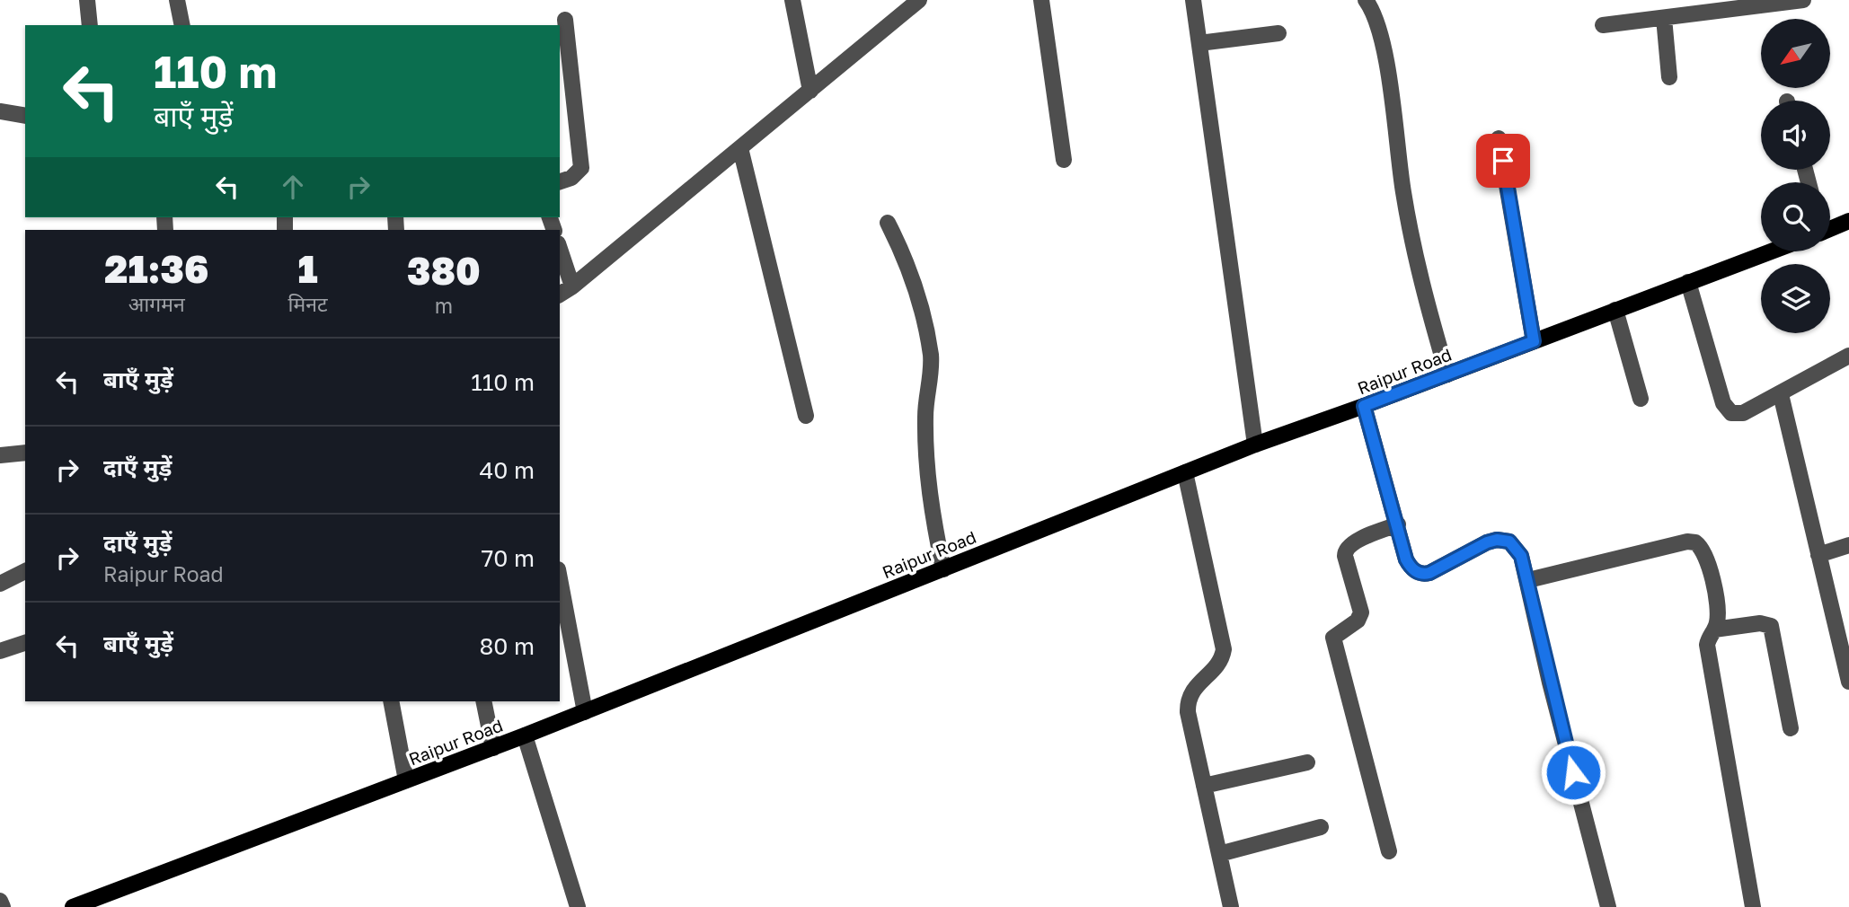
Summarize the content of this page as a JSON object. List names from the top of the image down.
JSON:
{
  "streets": {
    "main road": ["Raipur Road"]
  },
  "north": "bottom left",
  "page": {
    "turn": ["110 m", "बाएँ मुड़ें"],
    "eta": [
      "21:36",
      "आगमन",
      "1",
      "मिनट",
      "380",
      "m"
    ],
    "list": [
      {
        "name": "बाएँ मुड़ें",
        "value": "110 m"
      },
      {
        "name": "दाएँ मुड़ें",
        "value": "40 m"
      },
      {
        "name": "दाएँ मुड़ें",
        "note": "Raipur Road",
        "value": "70 m"
      },
      {
        "name": "बाएँ मुड़ें",
        "value": "80 m"
      }
    ]
  }
}
